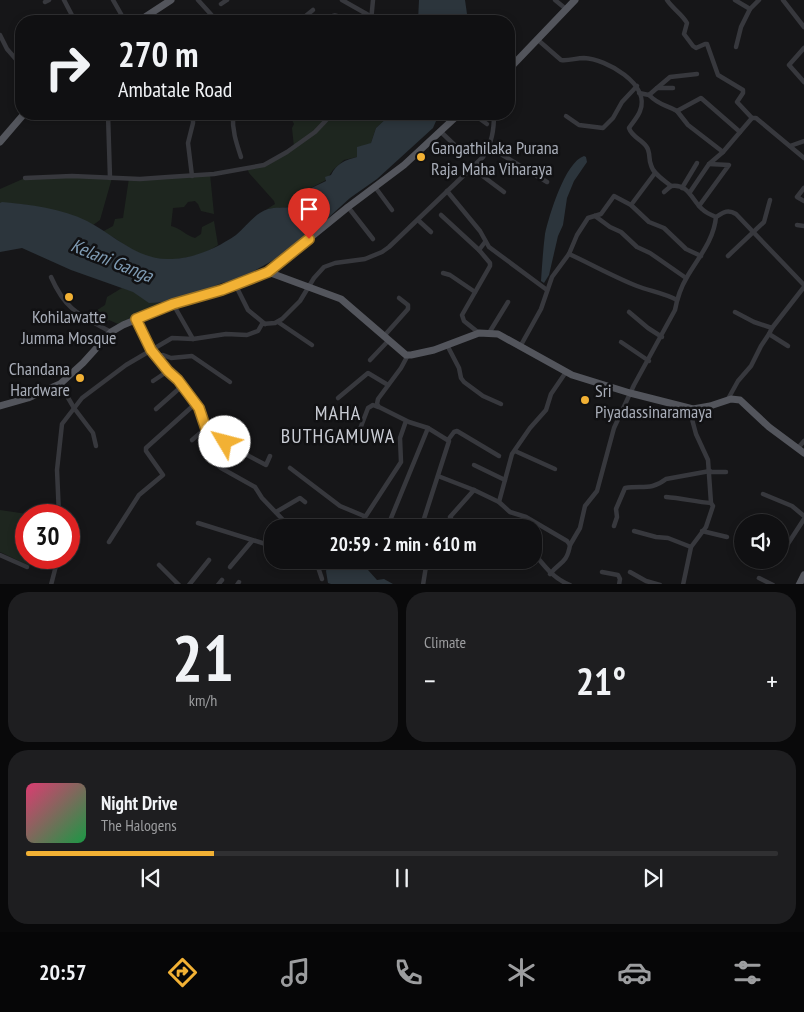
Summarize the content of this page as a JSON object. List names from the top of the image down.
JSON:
{
  "districts": ["MAHA BUTHGAMUWA"],
  "water": ["Kelani Ganga"],
  "places": [
    "Gangathilaka Purana Raja Maha Viharaya",
    "Kohilawatte Jumma Mosque",
    "Chandana Hardware",
    "Sri Piyadassinaramaya"
  ],
  "page": {
    "turn": ["270 m", "Ambatale Road"],
    "limit": "30",
    "trip": "20:59 · 2 min · 610 m",
    "tile": [
      ["21", "km/h"],
      "Climate"
    ],
    "heat": ["−", "21°", "+"],
    "song": ["Night Drive", "The Halogens"],
    "tabs": "20:57"
  }
}
